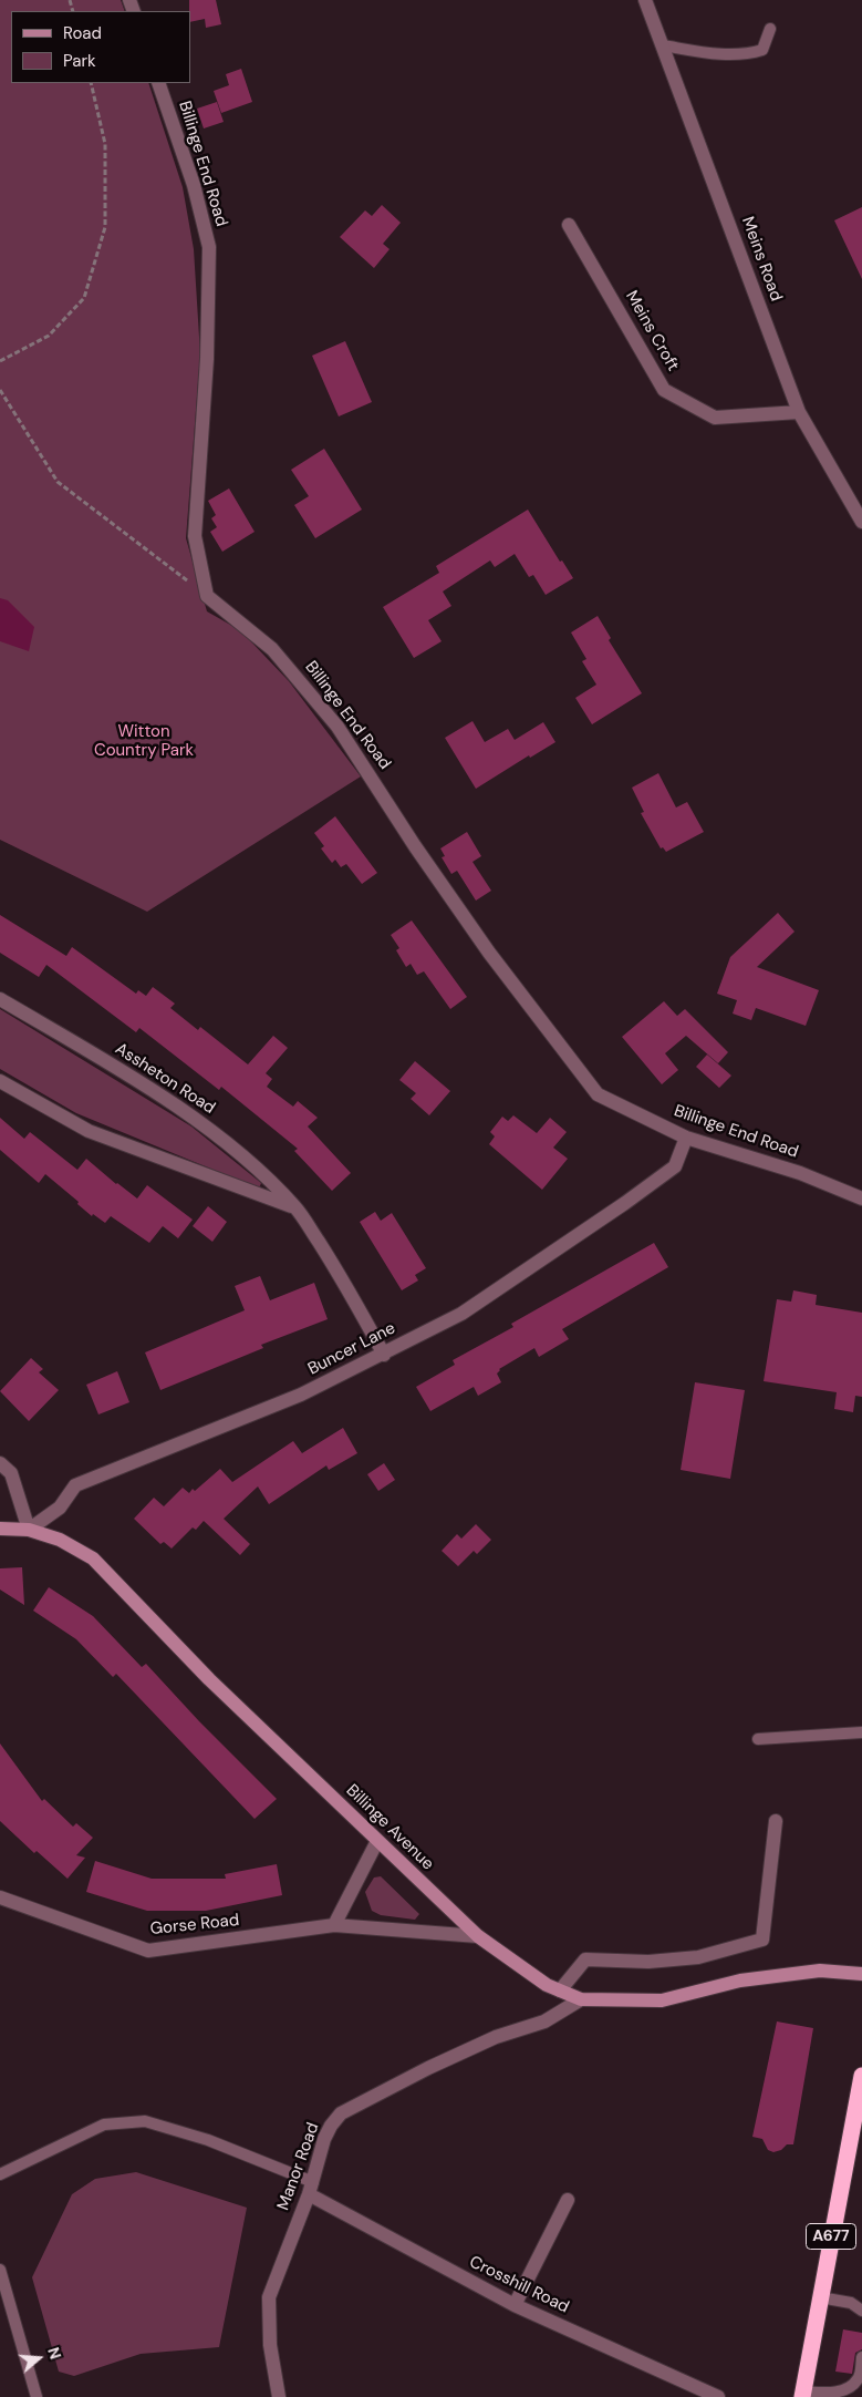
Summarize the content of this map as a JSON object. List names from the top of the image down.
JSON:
{
  "streets": {
    "highway": ["A677"],
    "main road": ["Billinge Avenue"],
    "street": [
      "Billinge End Road",
      "Meins Road",
      "Meins Croft",
      "Assheton Road",
      "Buncer Lane",
      "Gorse Road",
      "Manor Road",
      "Crosshill Road"
    ]
  },
  "crossings": [
    ["Billinge End Road", "Buncer Lane"],
    ["Meins Road", "Meins Croft"],
    ["Assheton Road", "Buncer Lane"],
    ["Buncer Lane", "Billinge Avenue"],
    ["Billinge Avenue", "Gorse Road"],
    ["Billinge Avenue", "Manor Road"],
    ["Manor Road", "Crosshill Road"]
  ],
  "parks": ["Witton Country Park"],
  "legend": ["Road", "Park"],
  "north": "right"
}
